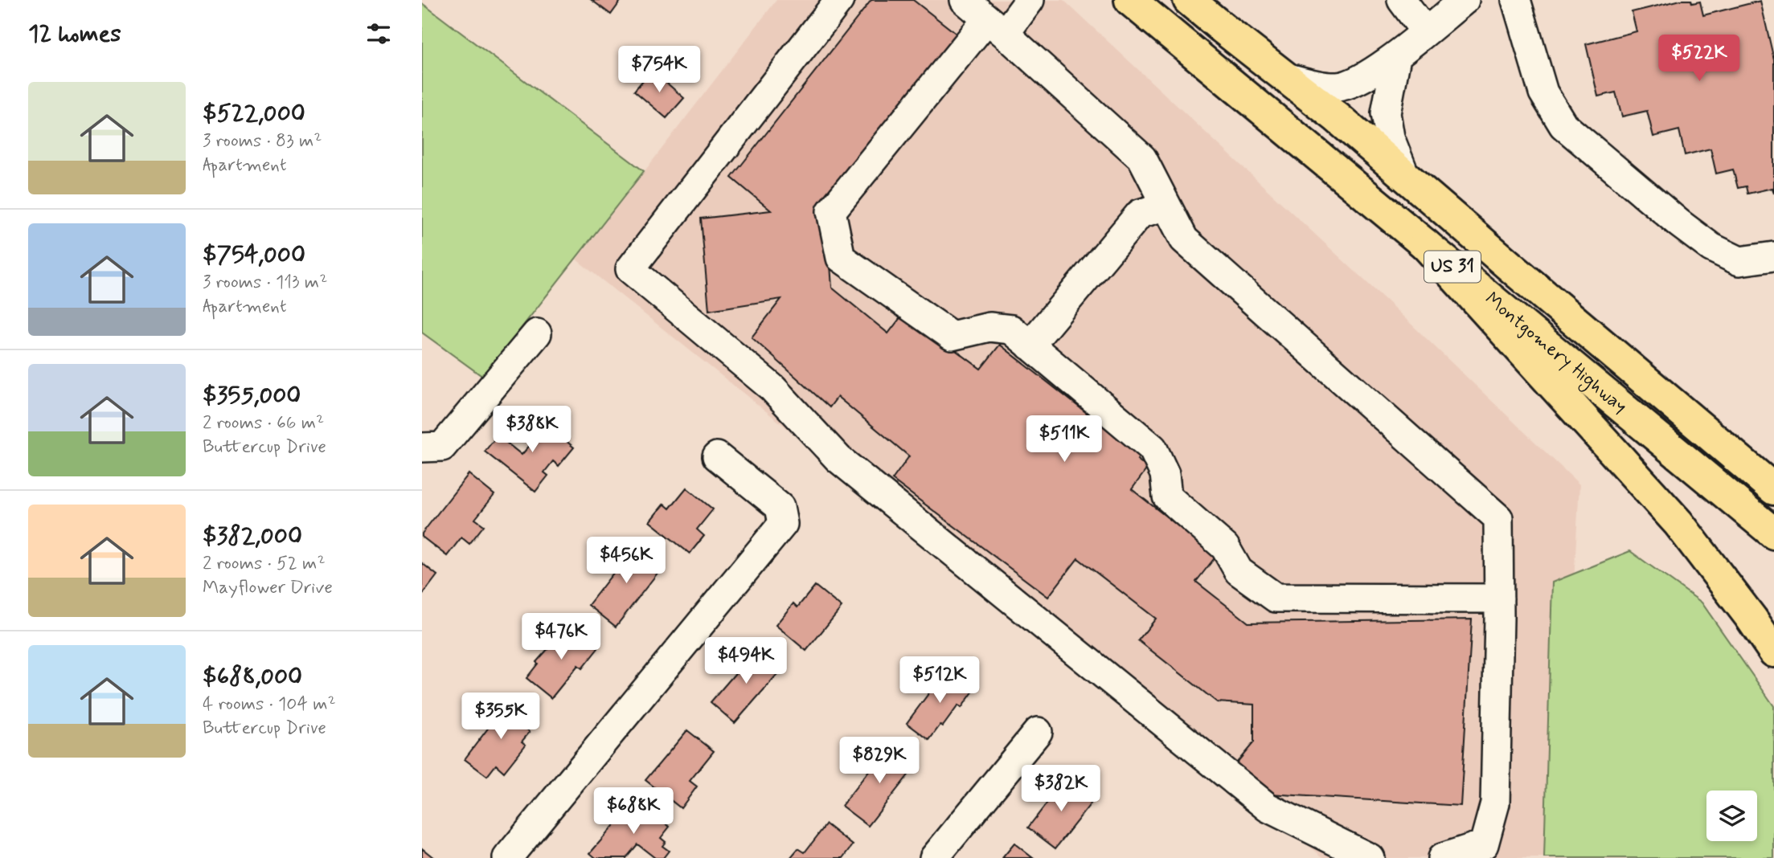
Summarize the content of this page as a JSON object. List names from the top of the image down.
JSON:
{
  "streets": {
    "main road": ["US 31", "Montgomery Highway"]
  },
  "page": {
    "heading": "12 homes",
    "price": [
      "$522K",
      "$754K",
      "$388K",
      "$511K",
      "$456K",
      "$476K",
      "$494K",
      "$512K",
      "$355K",
      "$829K",
      "$382K",
      "$688K"
    ],
    "list": [
      {
        "name": "$522,000",
        "note": "3 rooms · 83 m² · Apartment"
      },
      {
        "name": "$754,000",
        "note": "3 rooms · 113 m² · Apartment"
      },
      {
        "name": "$355,000",
        "note": "2 rooms · 66 m² · Buttercup Drive"
      },
      {
        "name": "$382,000",
        "note": "2 rooms · 52 m² · Mayflower Drive"
      },
      {
        "name": "$688,000",
        "note": "4 rooms · 104 m² · Buttercup Drive"
      }
    ]
  }
}
